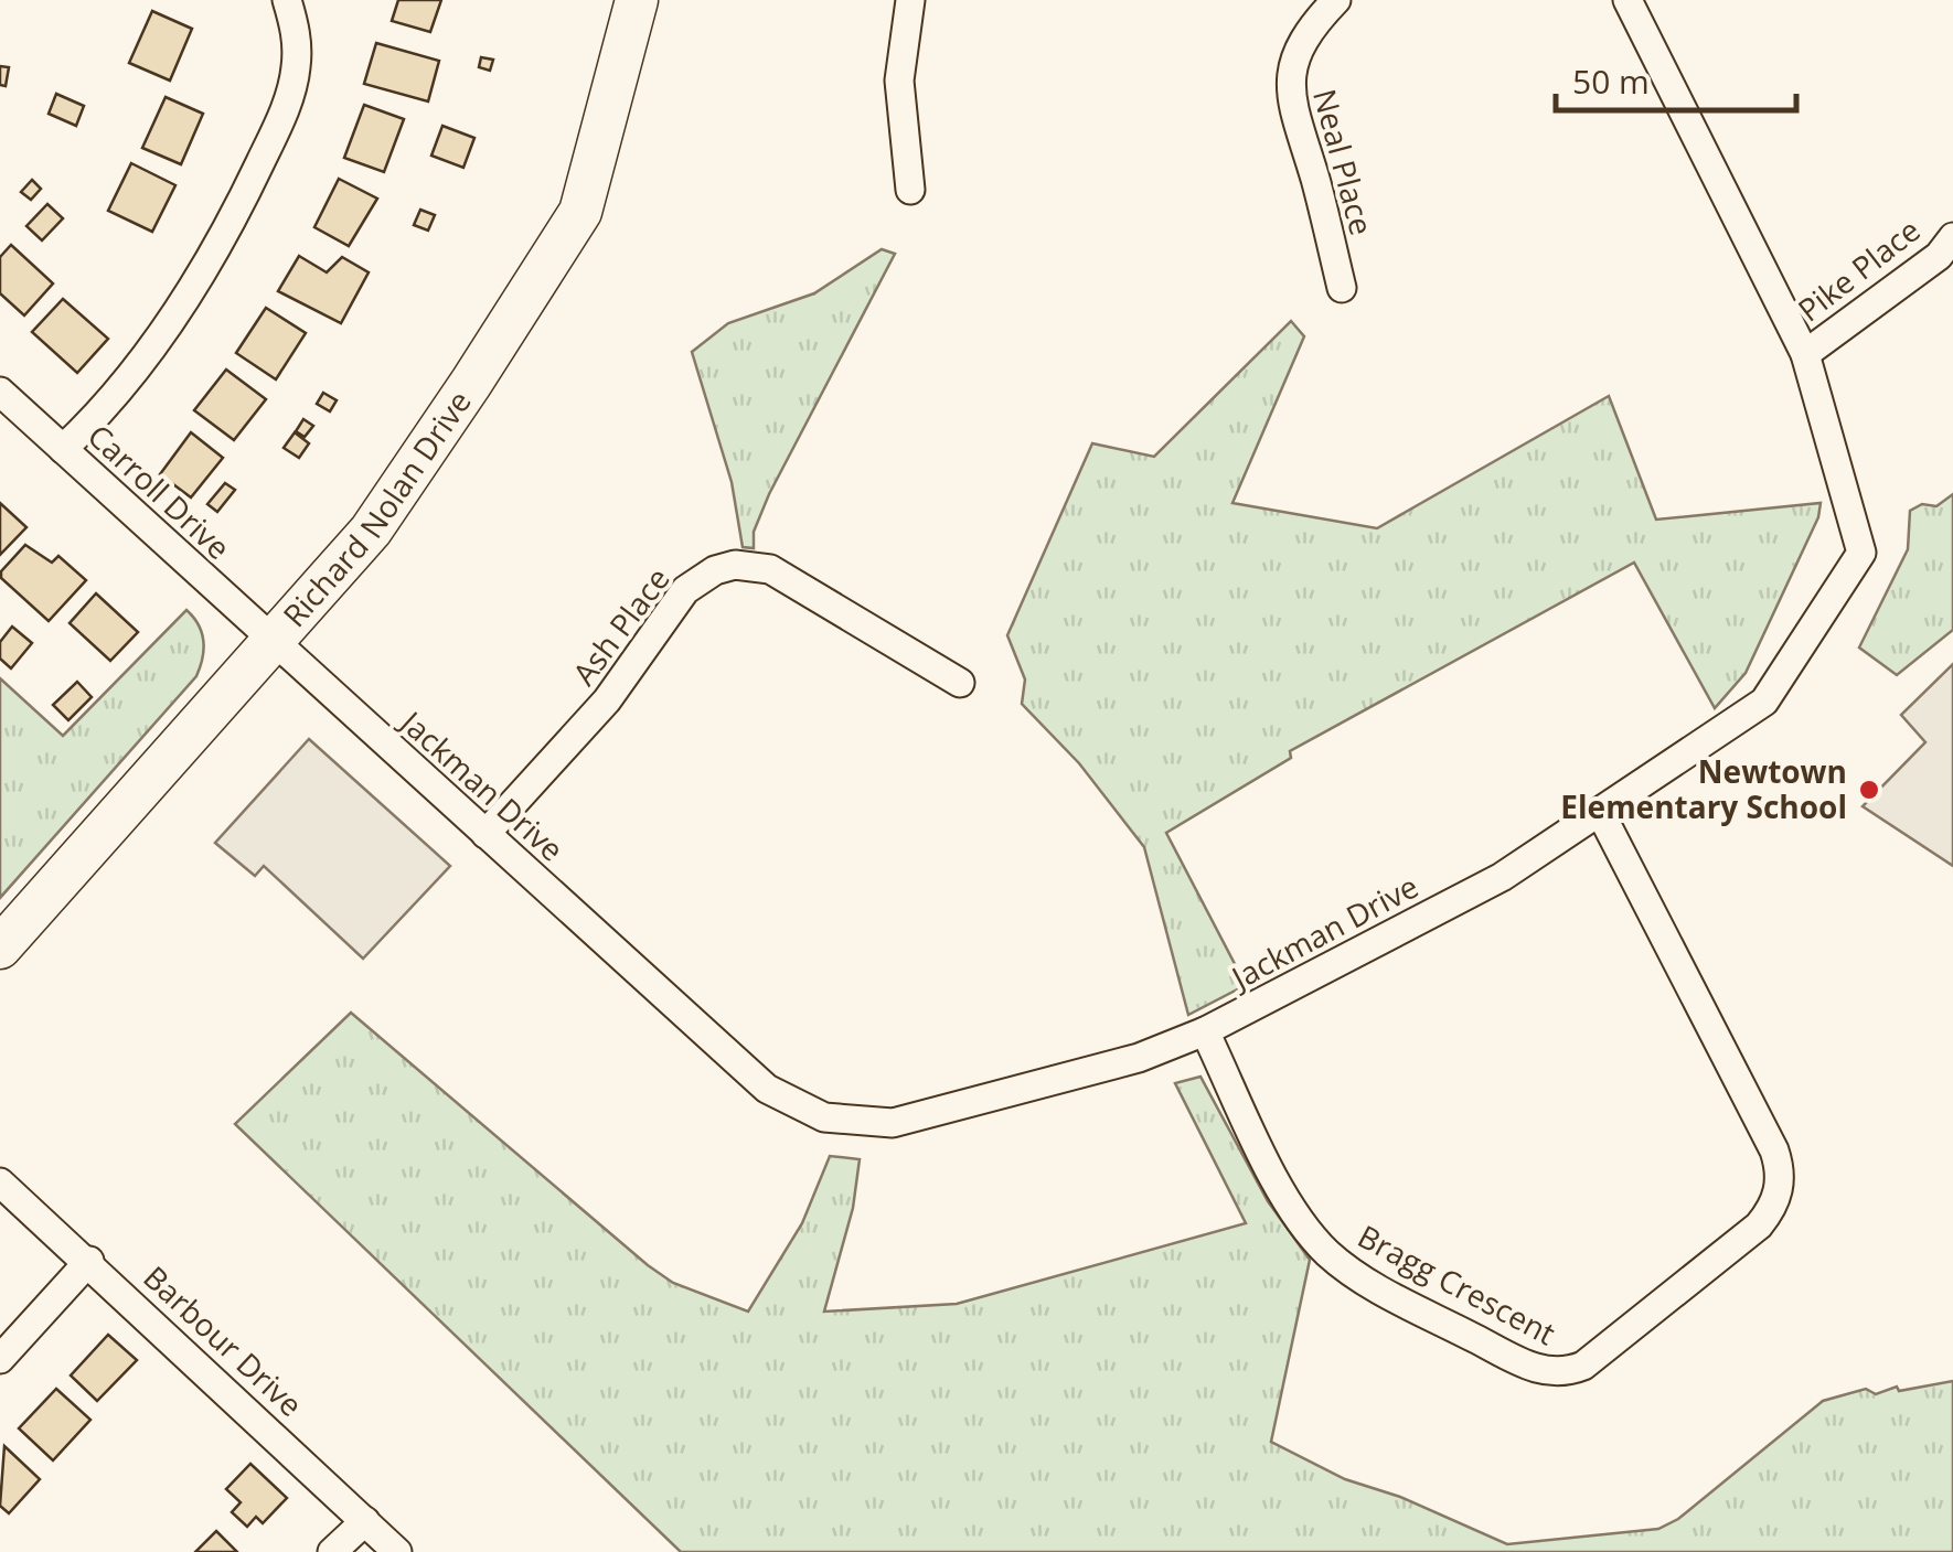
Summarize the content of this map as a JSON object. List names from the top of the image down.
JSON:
{
  "streets": {
    "main road": ["Richard Nolan Drive"],
    "street": [
      "Neal Place",
      "Pike Place",
      "Carroll Drive",
      "Ash Place",
      "Jackman Drive",
      "Bragg Crescent",
      "Barbour Drive"
    ]
  },
  "crossings": [
    ["Pike Place", "Jackman Drive"],
    ["Carroll Drive", "Richard Nolan Drive"],
    ["Carroll Drive", "Jackman Drive"],
    ["Richard Nolan Drive", "Jackman Drive"],
    ["Ash Place", "Jackman Drive"],
    ["Jackman Drive", "Bragg Crescent"]
  ],
  "places": ["Newtown Elementary School"],
  "scale_bar": "50 m"
}
